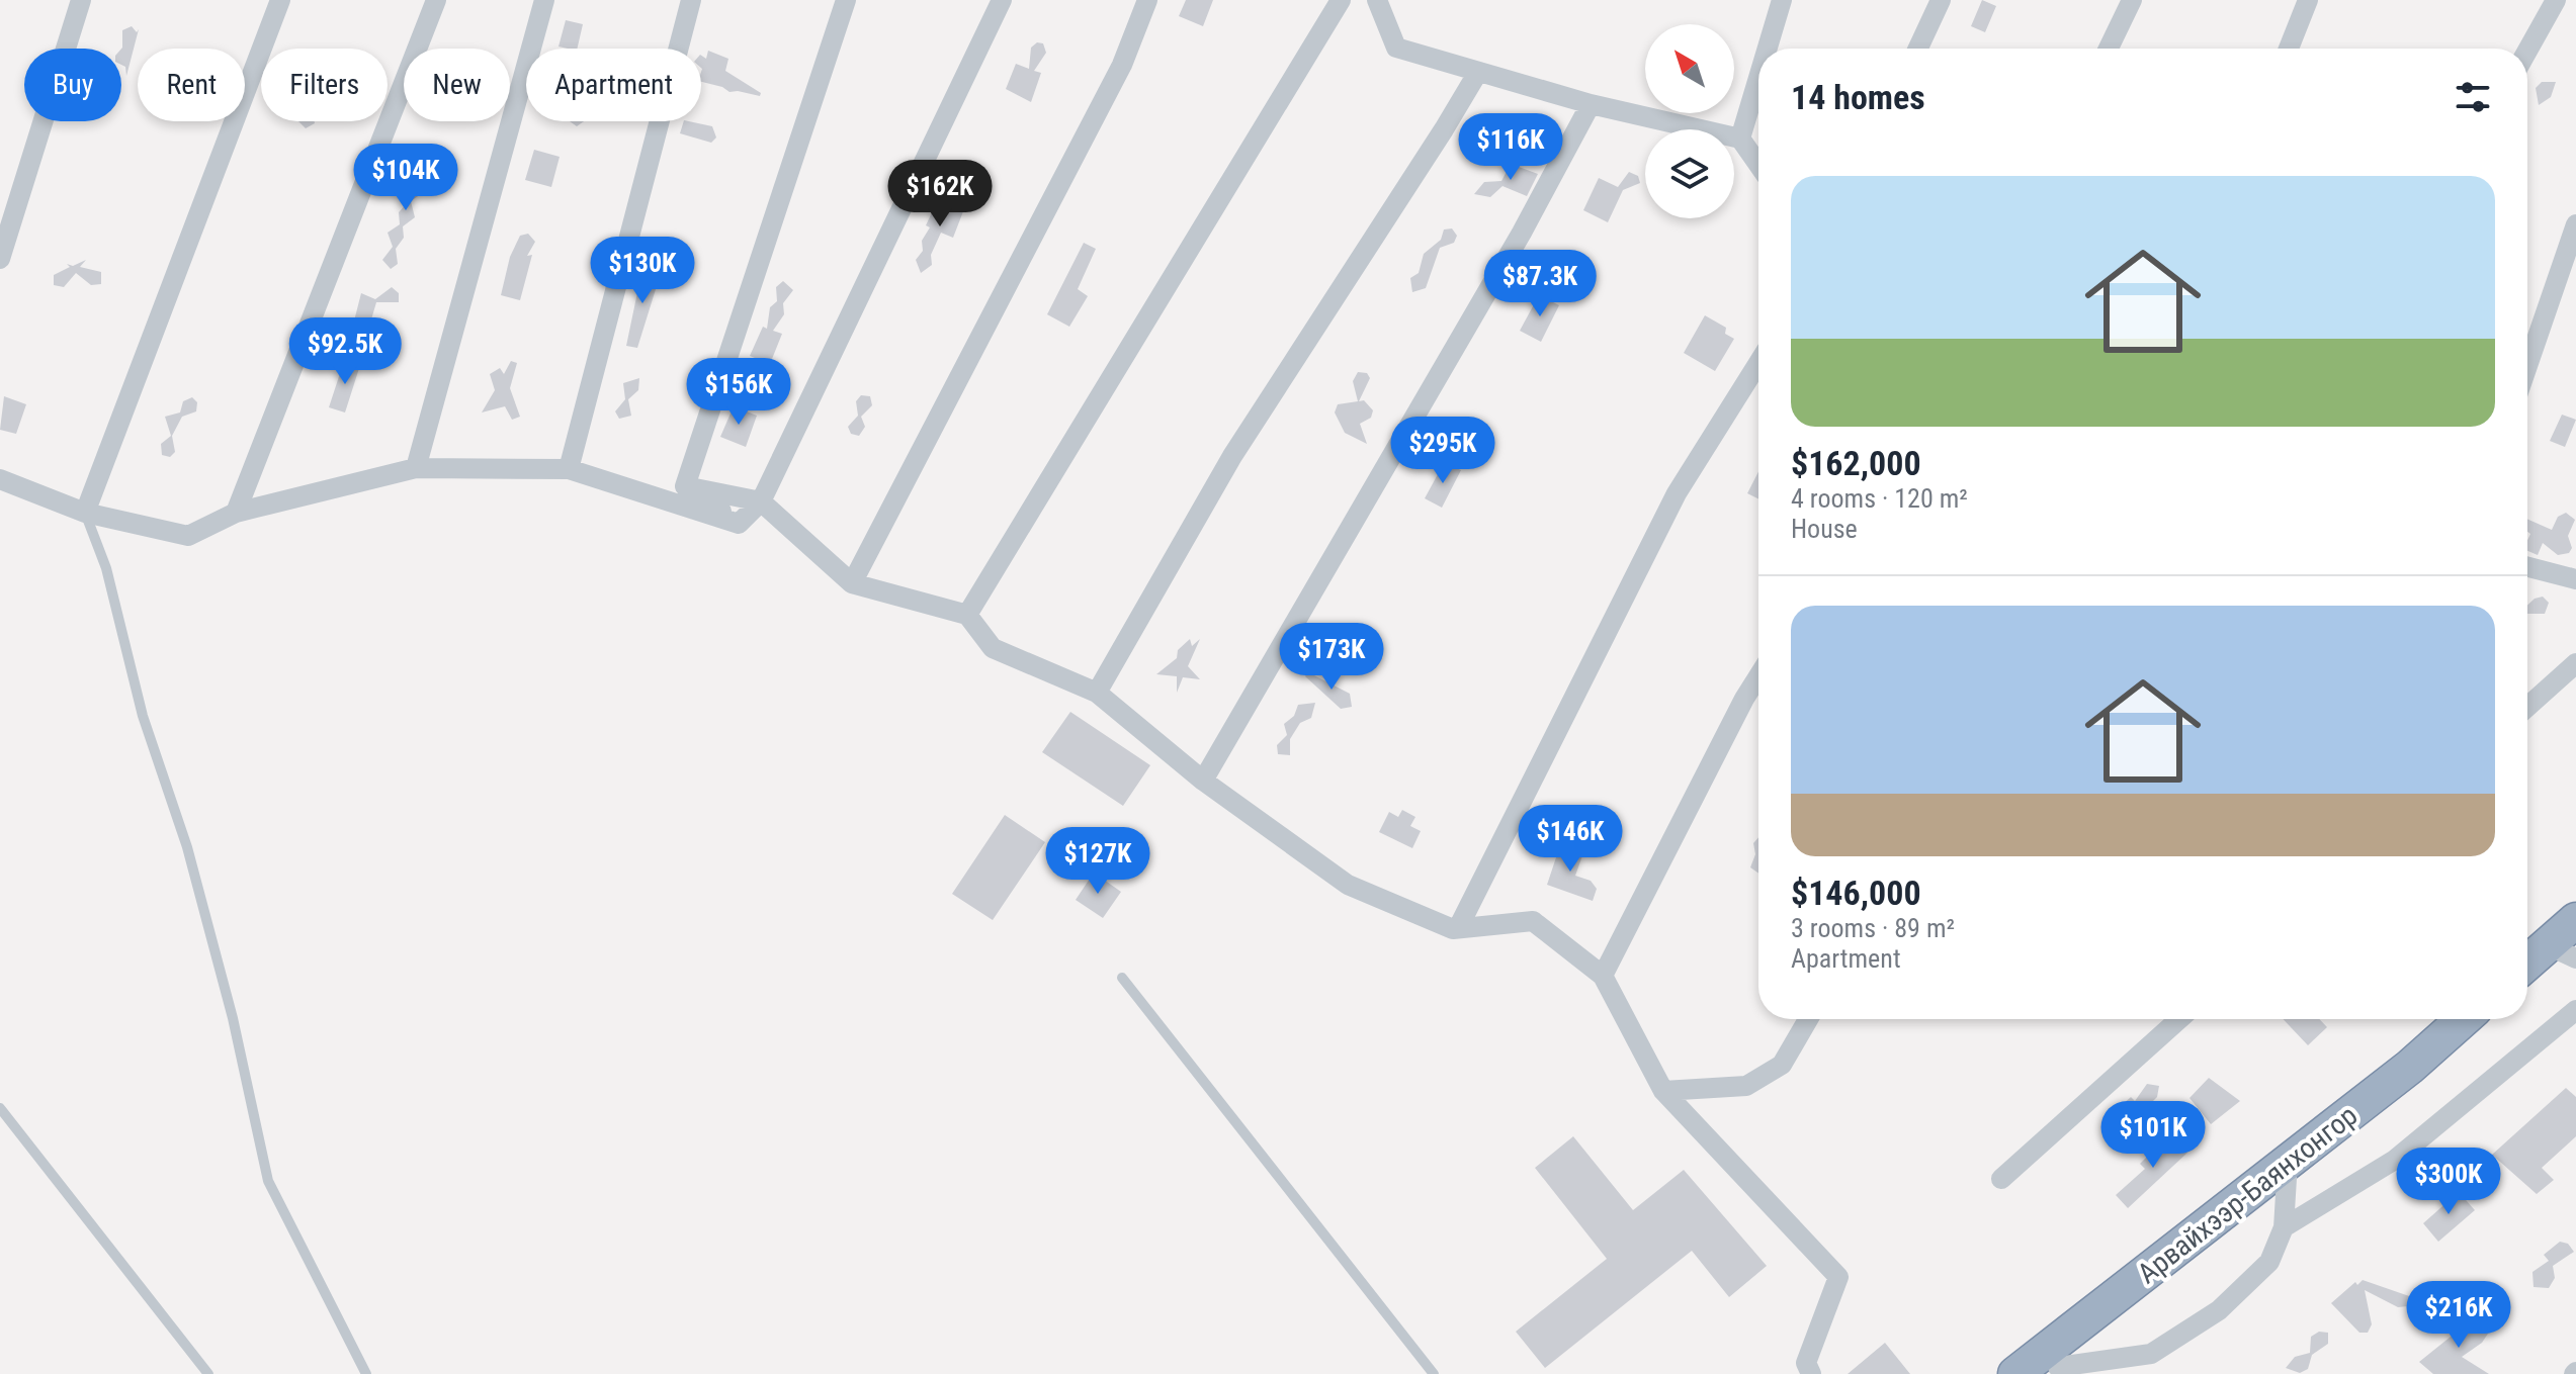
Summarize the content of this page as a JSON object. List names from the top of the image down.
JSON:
{
  "streets": {
    "highway": ["Арвайхээр-Баянхонгор"]
  },
  "north": "top left",
  "page": {
    "chip": [
      "Buy",
      "Rent",
      "Filters",
      "New",
      "Apartment"
    ],
    "heading": "14 homes",
    "price": [
      "$116K",
      "$104K",
      "$162K",
      "$130K",
      "$87.3K",
      "$92.5K",
      "$156K",
      "$295K",
      "$173K",
      "$146K",
      "$127K",
      "$101K",
      "$300K",
      "$216K"
    ],
    "list": [
      {
        "name": "$162,000",
        "note": "4 rooms · 120 m² · House"
      },
      {
        "name": "$146,000",
        "note": "3 rooms · 89 m² · Apartment"
      }
    ]
  }
}
